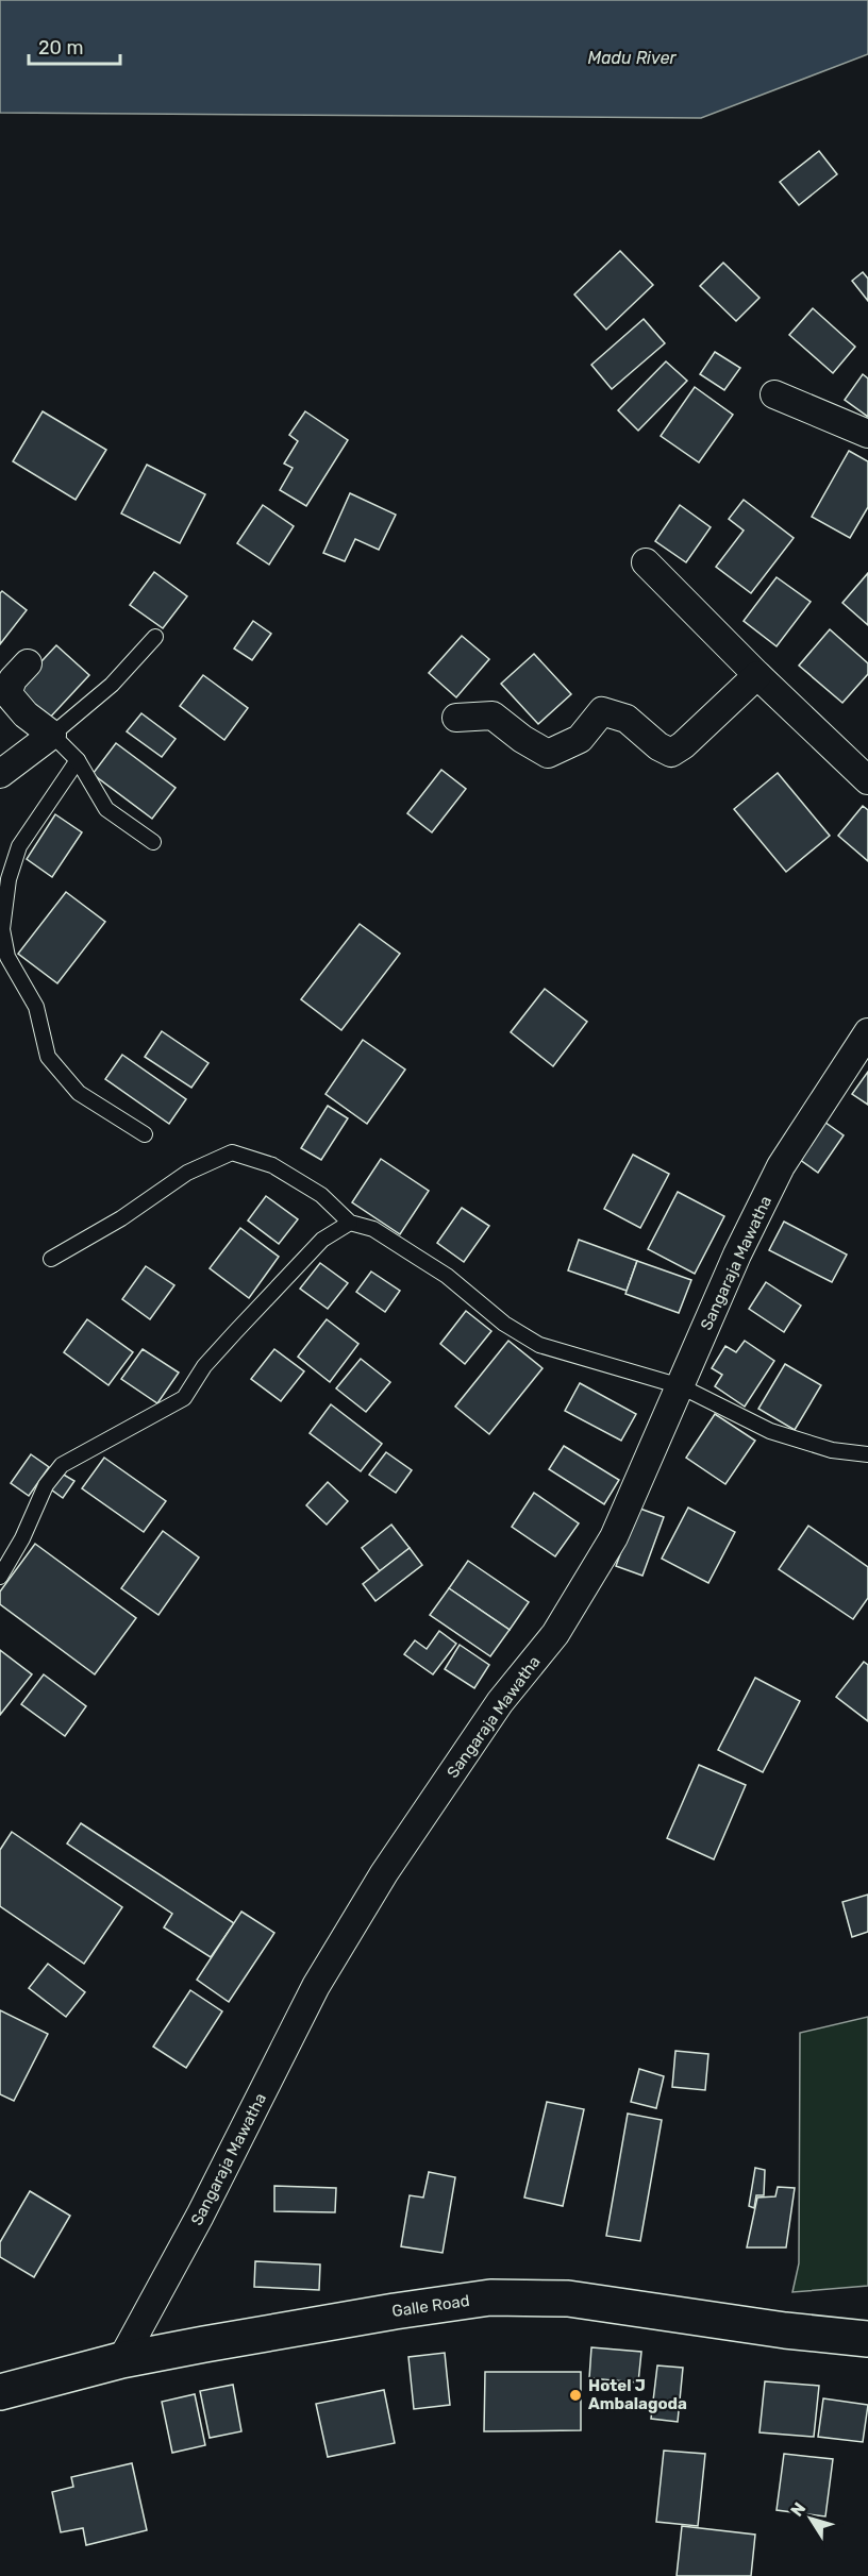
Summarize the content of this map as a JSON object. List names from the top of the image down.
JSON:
{
  "streets": {
    "highway": ["Galle Road"],
    "street": ["Sangaraja Mawatha"]
  },
  "crossings": [
    ["Sangaraja Mawatha", "Galle Road"]
  ],
  "water": ["Madu River"],
  "places": ["Hotel J Ambalagoda"],
  "scale_bar": "20 m",
  "north": "top left"
}
